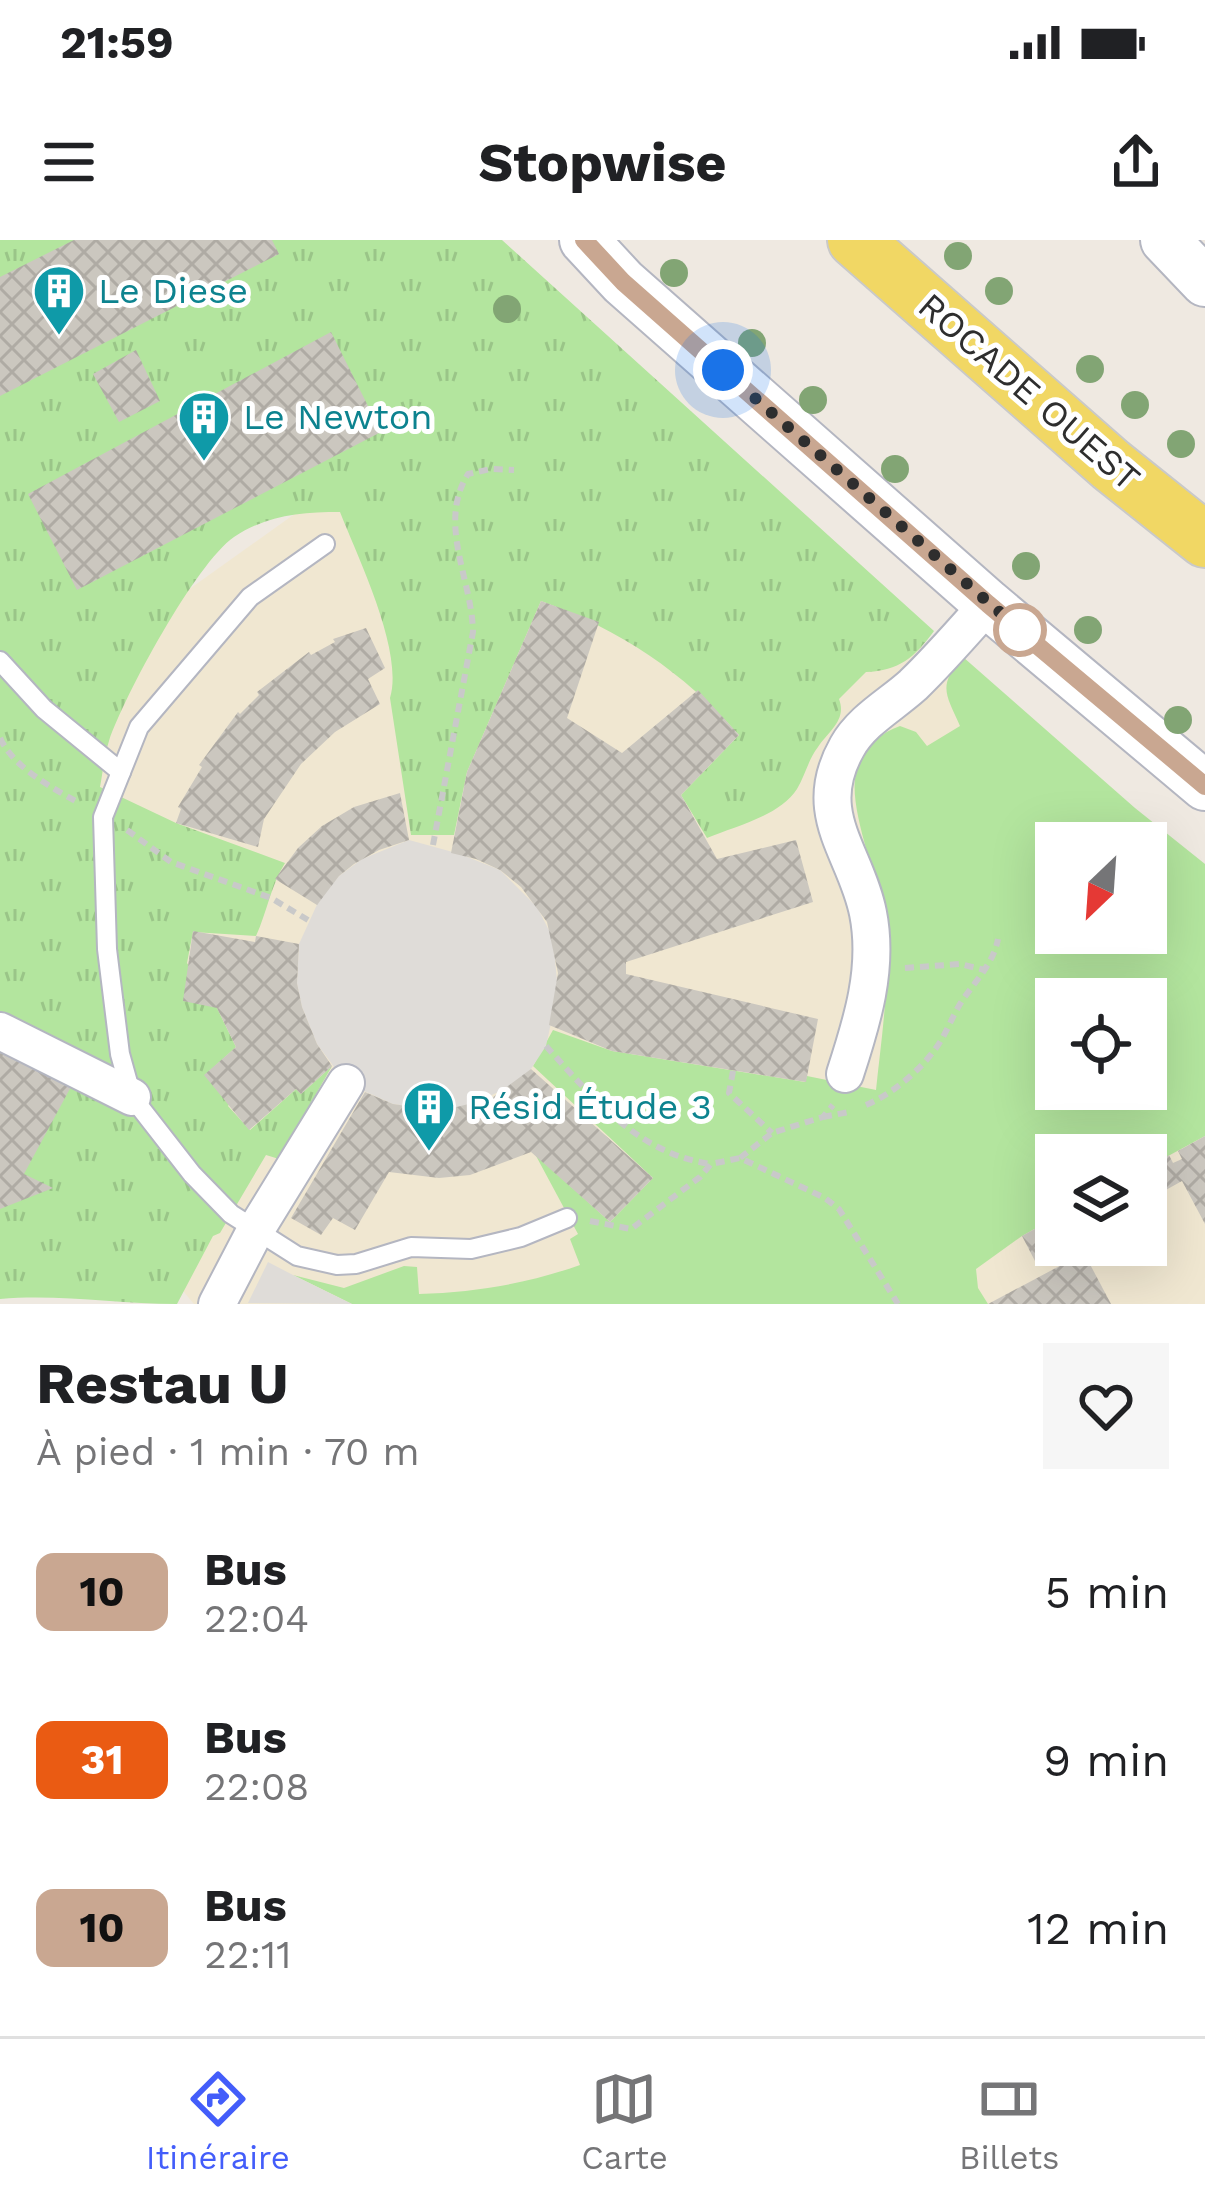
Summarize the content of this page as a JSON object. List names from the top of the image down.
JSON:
{
  "streets": {
    "main road": ["ROCADE OUEST"]
  },
  "places": {
    "building": ["Le Diese", "Le Newton", "Résid Étude 3"]
  },
  "lines": ["bus line 10"],
  "north": "bottom left",
  "page": {
    "status": "21:59",
    "header": "Stopwise",
    "heading": ["Restau U", "À pied · 1 min · 70 m"],
    "list": [
      {
        "mark": "10",
        "name": "Bus",
        "note": "22:04",
        "value": "5 min"
      },
      {
        "mark": "31",
        "name": "Bus",
        "note": "22:08",
        "value": "9 min"
      },
      {
        "mark": "10",
        "name": "Bus",
        "note": "22:11",
        "value": "12 min"
      }
    ],
    "tabs": ["Itinéraire", "Carte", "Billets"]
  }
}
